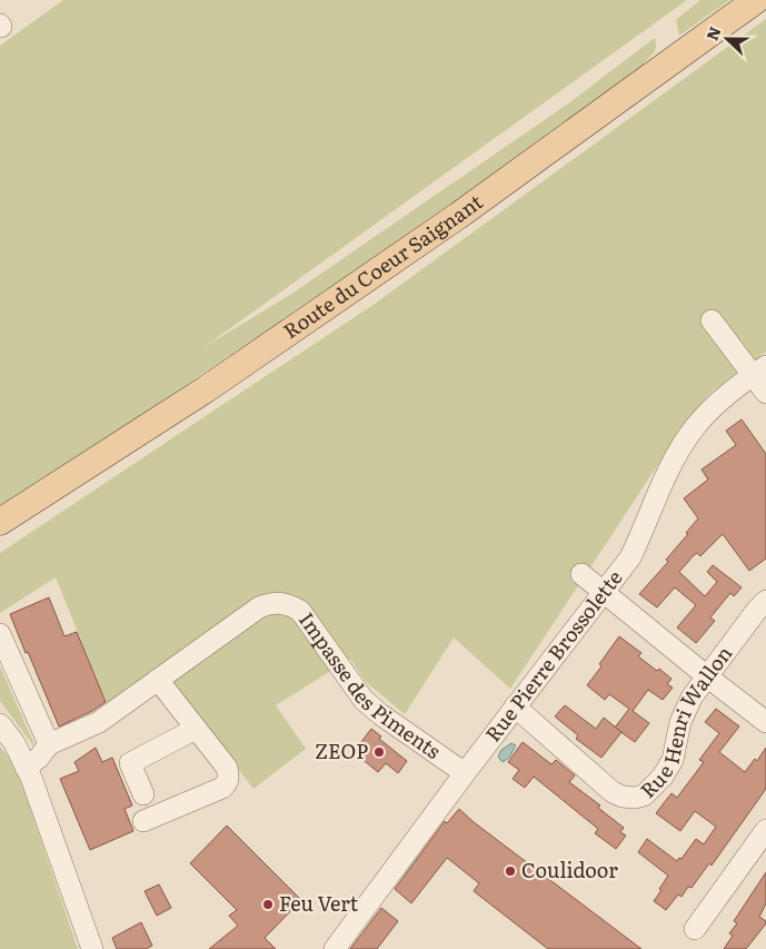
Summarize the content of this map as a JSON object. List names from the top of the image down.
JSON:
{
  "streets": {
    "main road": ["Route du Coeur Saignant"],
    "street": ["Rue Pierre Brossolette", "Impasse des Piments", "Rue Henri Wallon"]
  },
  "crossings": [
    ["Rue Pierre Brossolette", "Impasse des Piments"],
    ["Rue Pierre Brossolette", "Rue Henri Wallon"]
  ],
  "places": ["ZEOP", "Coulidoor", "Feu Vert"],
  "north": "left"
}
